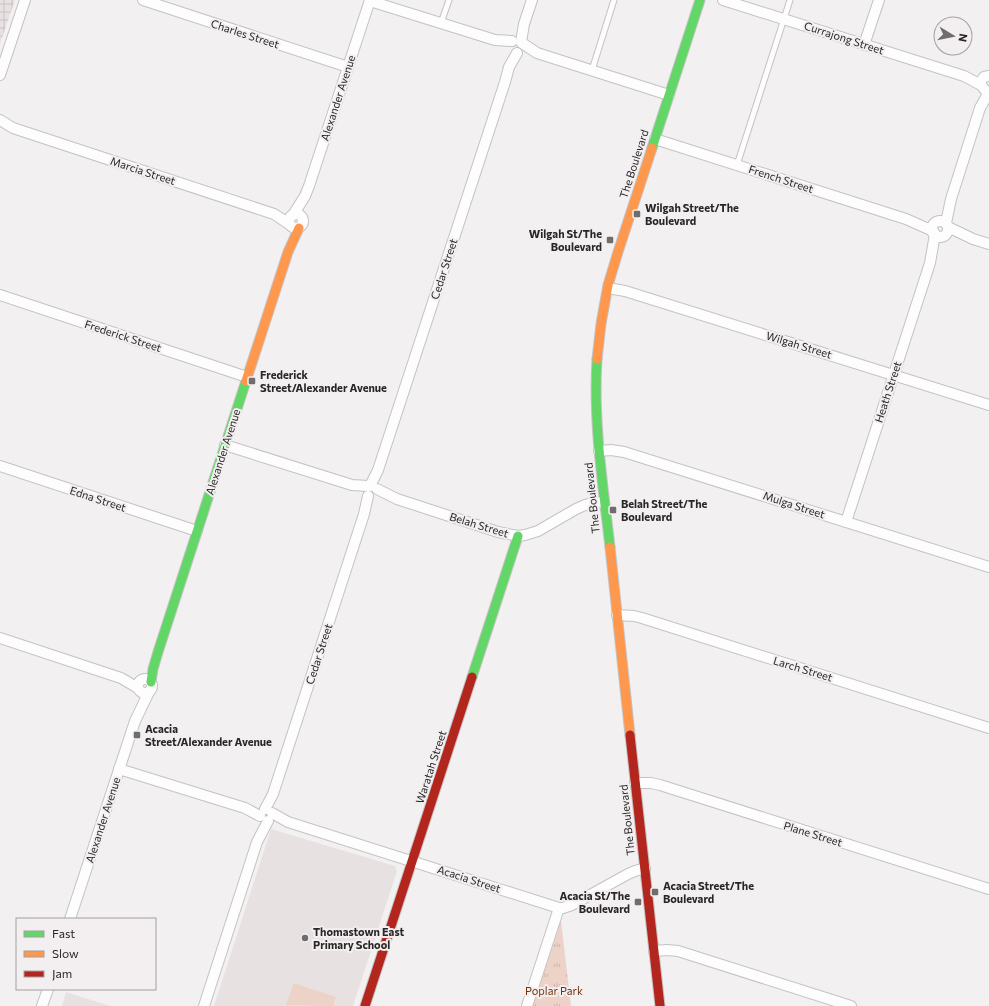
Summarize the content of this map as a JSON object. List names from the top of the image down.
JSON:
{
  "streets": {
    "street": [
      "Charles Street",
      "Currajong Street",
      "Alexander Avenue",
      "The Boulevard",
      "Marcia Street",
      "French Street",
      "Cedar Street",
      "Frederick Street",
      "Wilgah Street",
      "Heath Street",
      "Edna Street",
      "Mulga Street",
      "Belah Street",
      "Larch Street",
      "Waratah Street",
      "Plane Street",
      "Acacia Street"
    ]
  },
  "crossings": [
    ["Charles Street", "Alexander Avenue"],
    ["Currajong Street", "Heath Street"],
    ["Alexander Avenue", "Marcia Street"],
    ["Alexander Avenue", "Frederick Street"],
    ["Alexander Avenue", "Edna Street"],
    ["Alexander Avenue", "Belah Street"],
    ["Alexander Avenue", "Acacia Street"],
    ["The Boulevard", "French Street"],
    ["The Boulevard", "Wilgah Street"],
    ["The Boulevard", "Mulga Street"],
    ["The Boulevard", "Belah Street"],
    ["The Boulevard", "Larch Street"],
    ["The Boulevard", "Plane Street"],
    ["French Street", "Heath Street"],
    ["Cedar Street", "Belah Street"],
    ["Cedar Street", "Acacia Street"],
    ["Wilgah Street", "Heath Street"],
    ["Heath Street", "Mulga Street"],
    ["Belah Street", "Waratah Street"],
    ["Waratah Street", "Acacia Street"]
  ],
  "parks": ["Poplar Park"],
  "places": {
    "transit": [
      "Wilgah Street/The Boulevard",
      "Wilgah St/The Boulevard",
      "Frederick Street/Alexander Avenue",
      "Belah Street/The Boulevard",
      "Acacia Street/Alexander Avenue",
      "Acacia Street/The Boulevard",
      "Acacia St/The Boulevard"
    ],
    "other": ["Thomastown East Primary School"]
  },
  "legend": ["Fast", "Slow", "Jam"],
  "north": "right"
}
